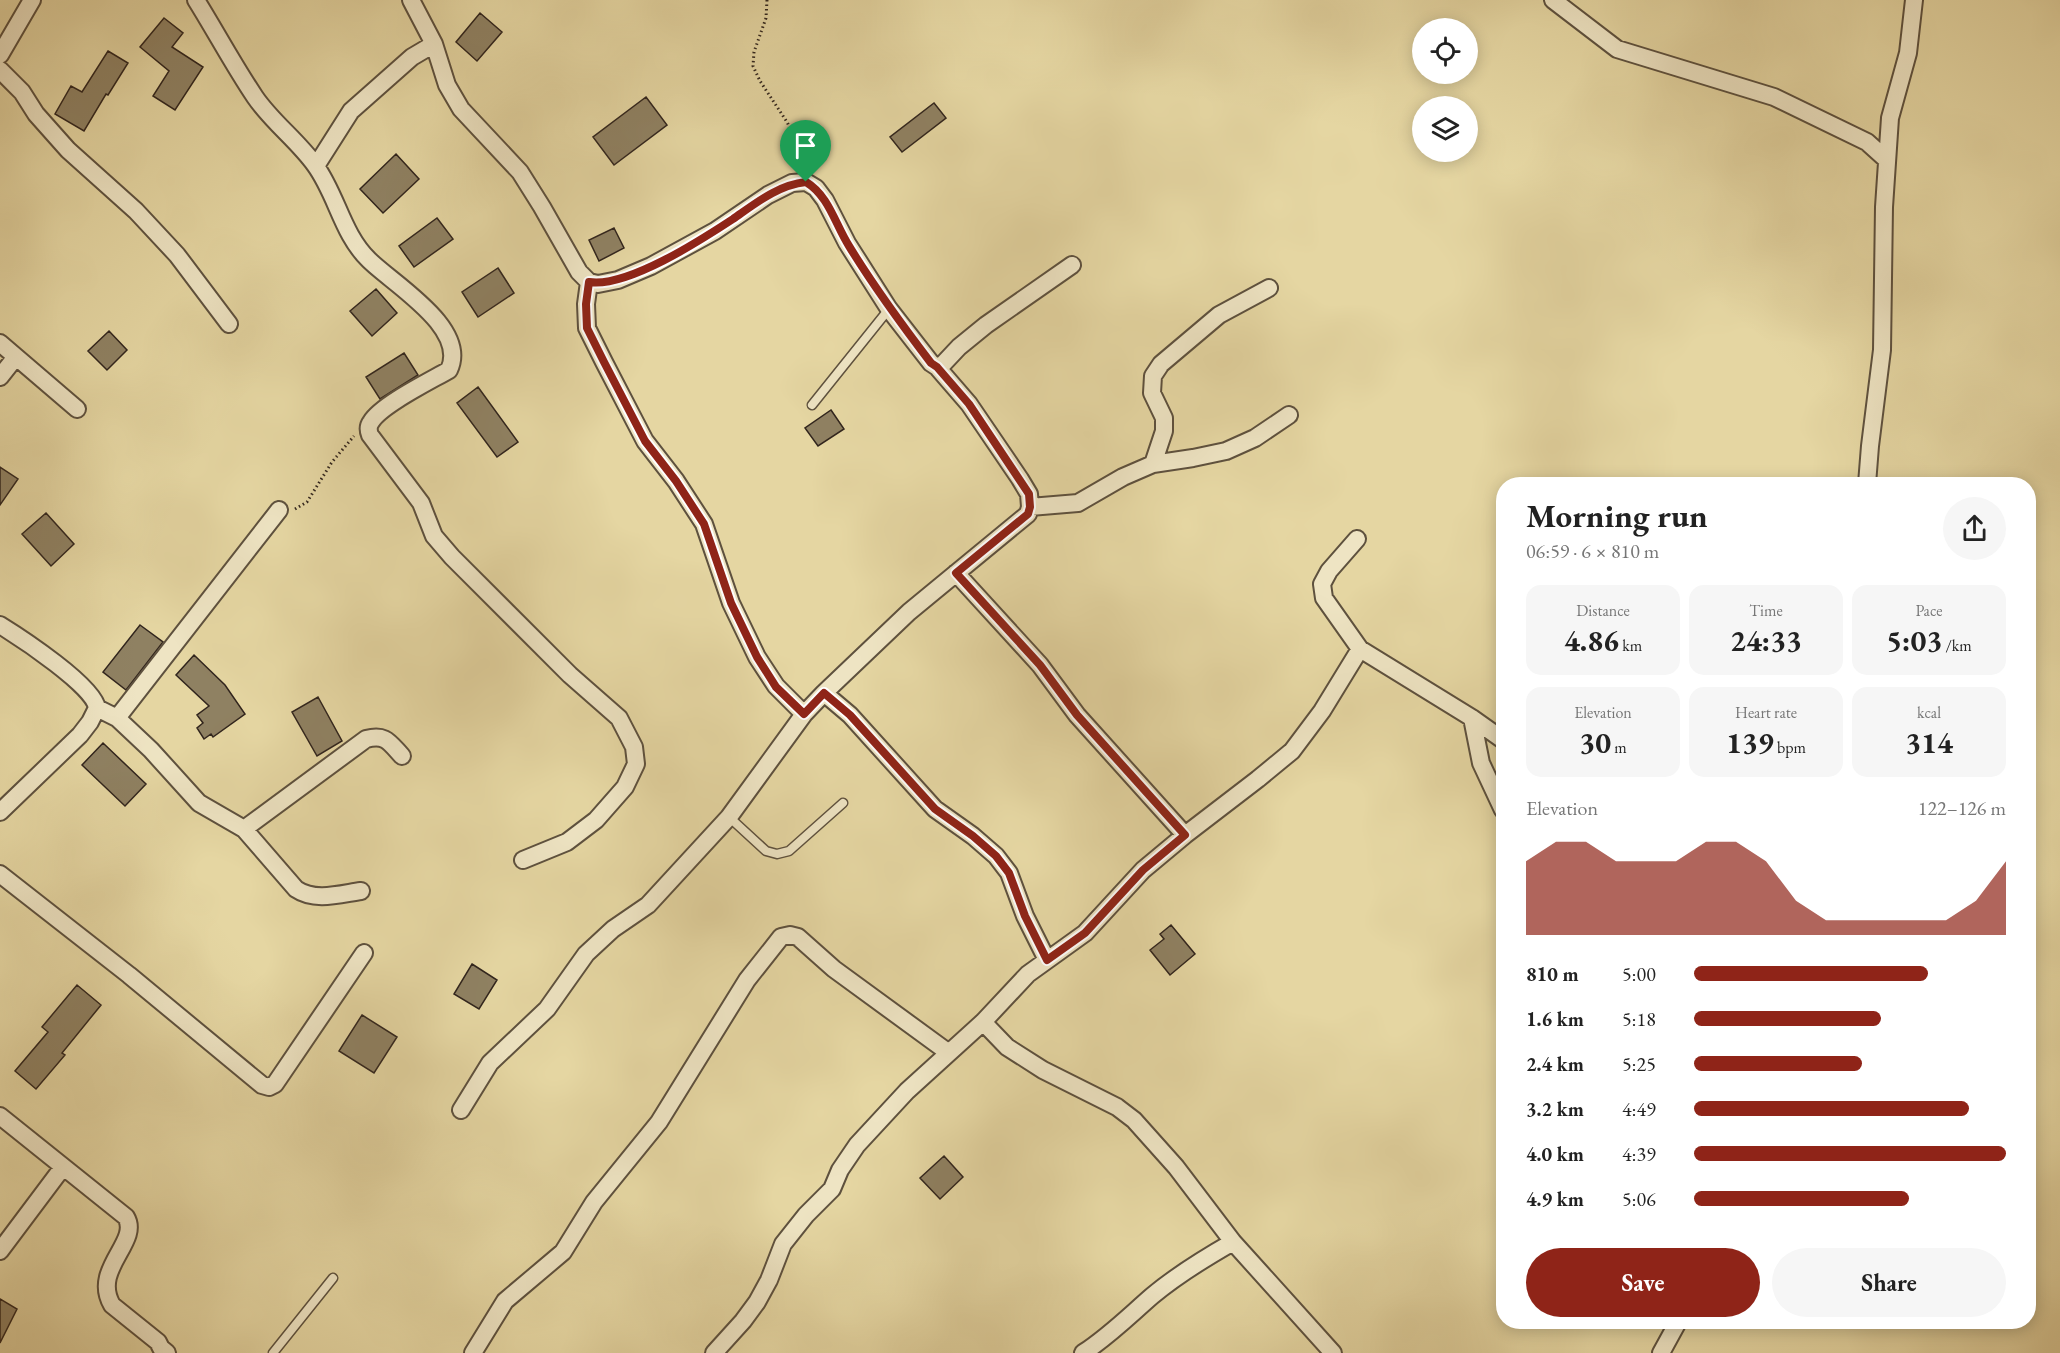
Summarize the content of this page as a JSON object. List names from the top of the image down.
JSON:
{
  "page": {
    "heading": ["Morning run", "06:59 · 6 × 810 m"],
    "stats": [
      ["Distance", "4.86 km"],
      ["Time", "24:33"],
      ["Pace", "5:03 /km"],
      ["Elevation", "30 m"],
      ["Heart rate", "139 bpm"],
      ["kcal", "314"]
    ],
    "chart": ["Elevation", "122–126 m"],
    "list": [
      {
        "name": "810 m",
        "note": "5:00"
      },
      {
        "name": "1.6 km",
        "note": "5:18"
      },
      {
        "name": "2.4 km",
        "note": "5:25"
      },
      {
        "name": "3.2 km",
        "note": "4:49"
      },
      {
        "name": "4.0 km",
        "note": "4:39"
      },
      {
        "name": "4.9 km",
        "note": "5:06"
      }
    ],
    "buttons": ["Save", "Share"]
  }
}
